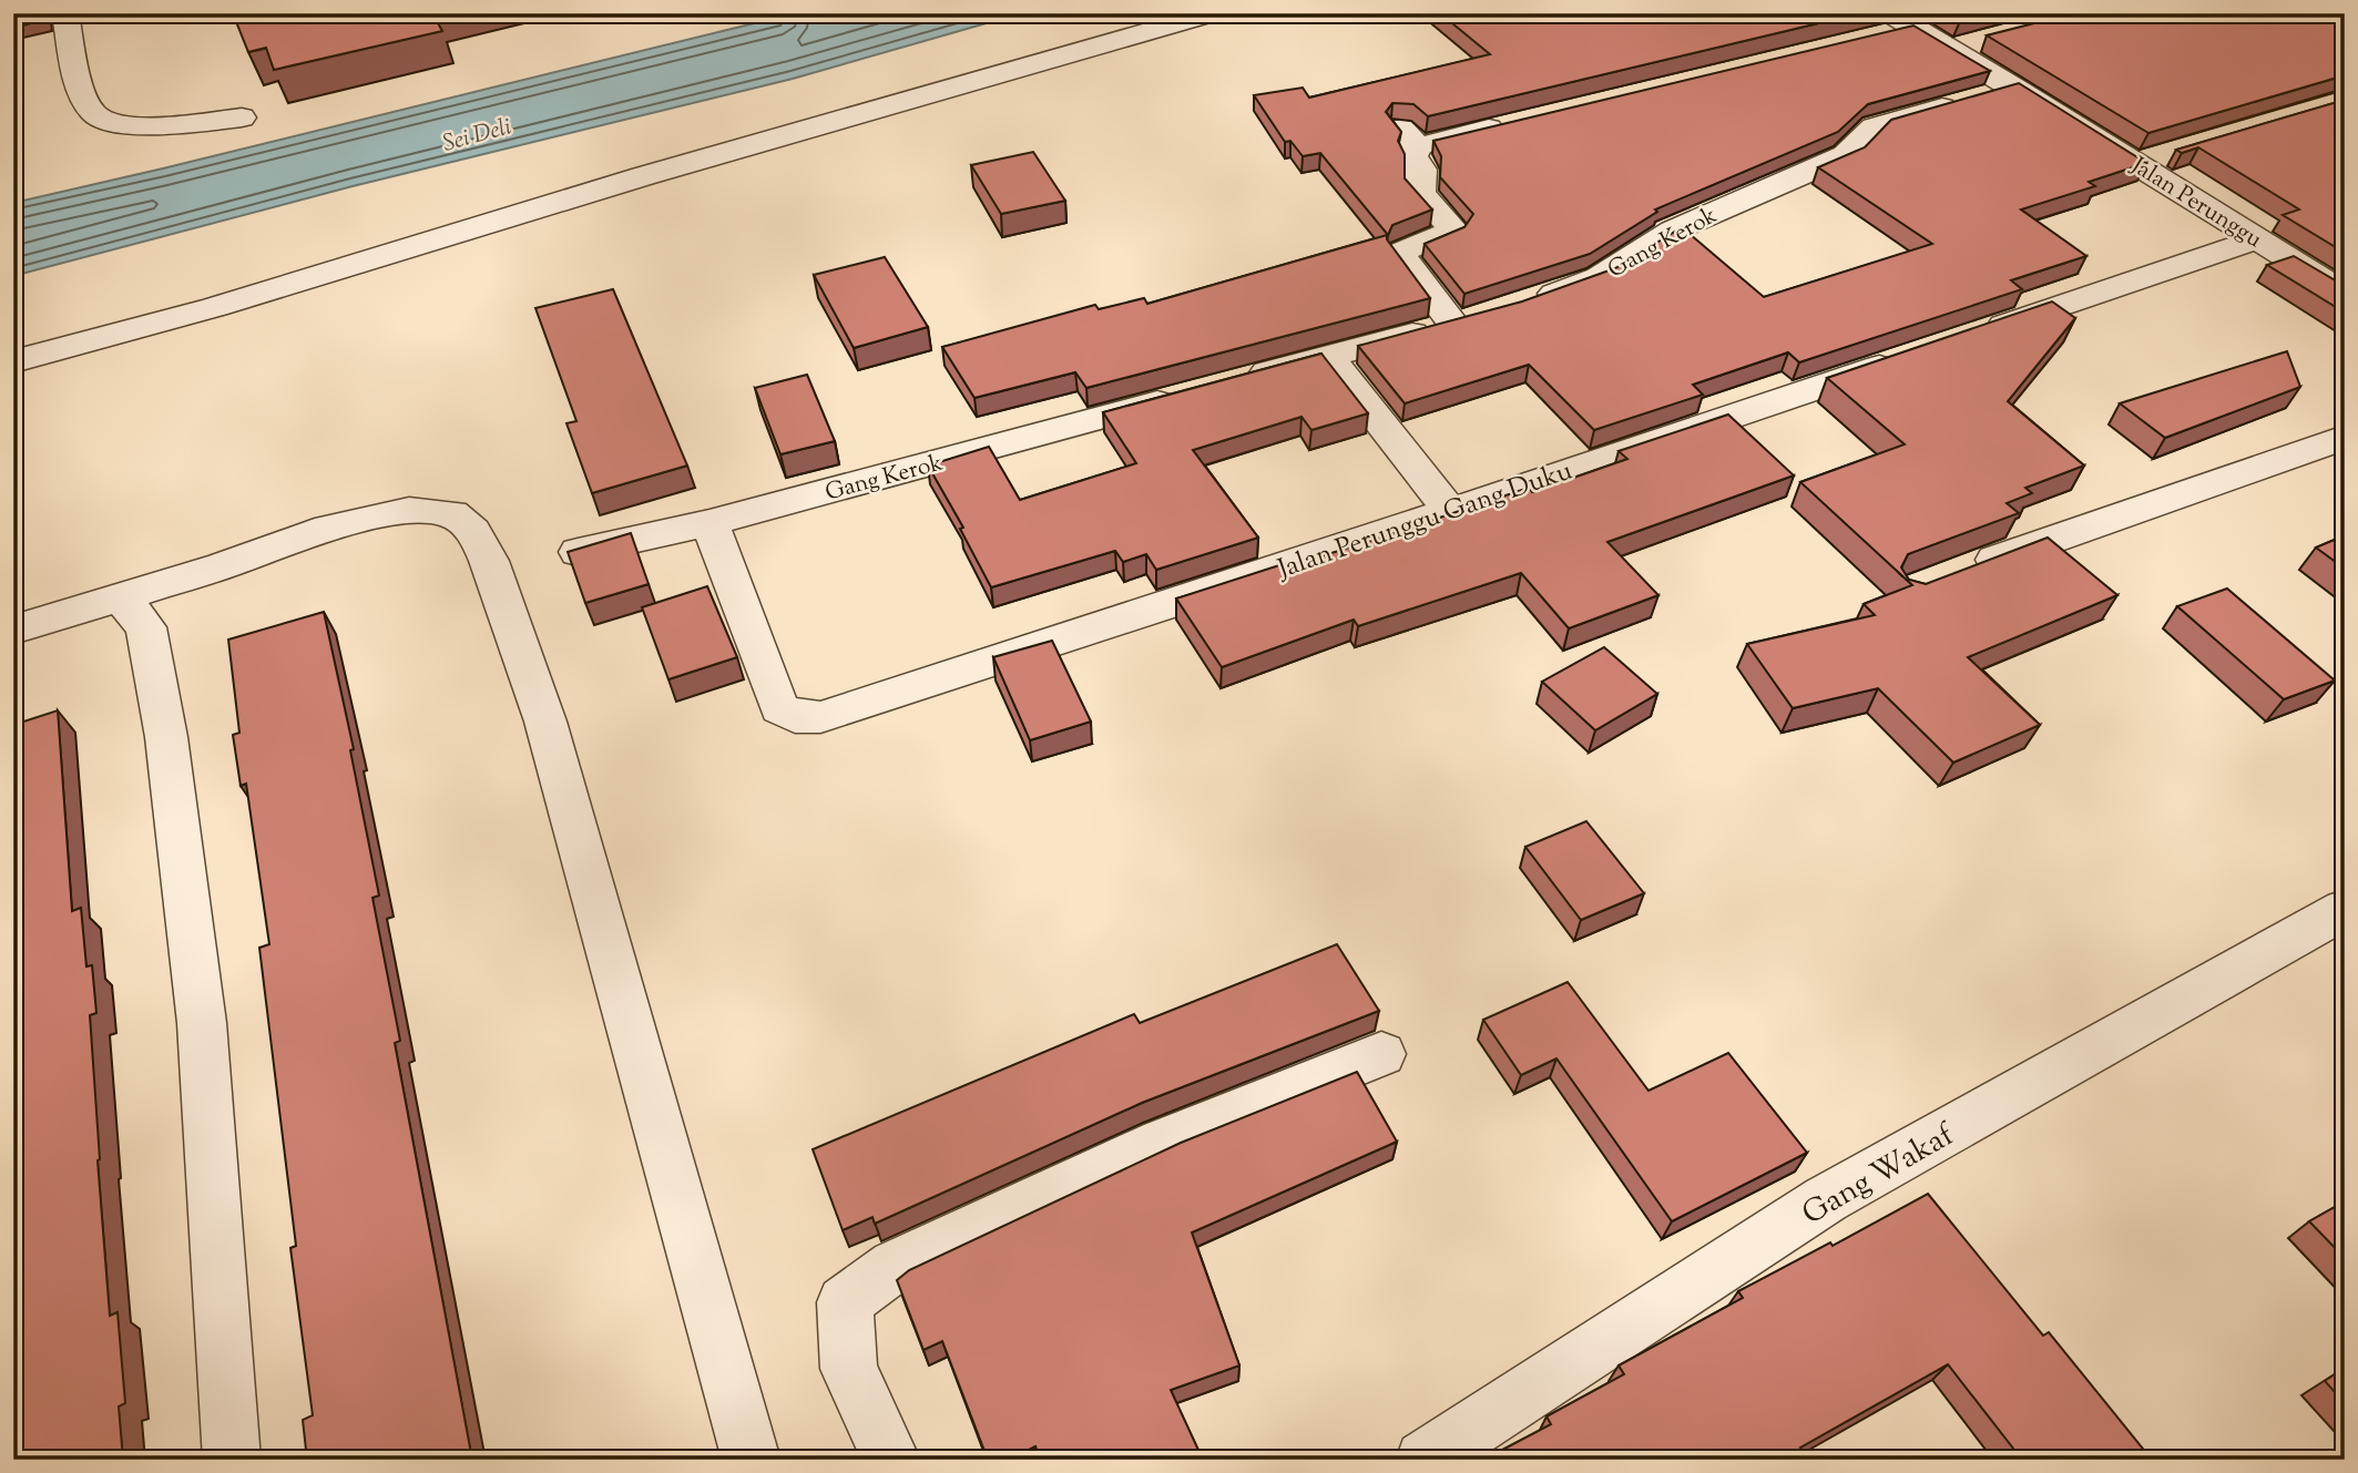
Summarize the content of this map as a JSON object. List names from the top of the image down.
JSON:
{
  "streets": {
    "street": [
      "Jalan Perunggu",
      "Gang Kerok",
      "Jalan Perunggu Gang Duku",
      "Gang Wakaf"
    ]
  },
  "crossings": [
    ["Jalan Perunggu", "Gang Kerok"],
    ["Gang Kerok", "Jalan Perunggu Gang Duku"]
  ],
  "water": ["Sei Deli"]
}
